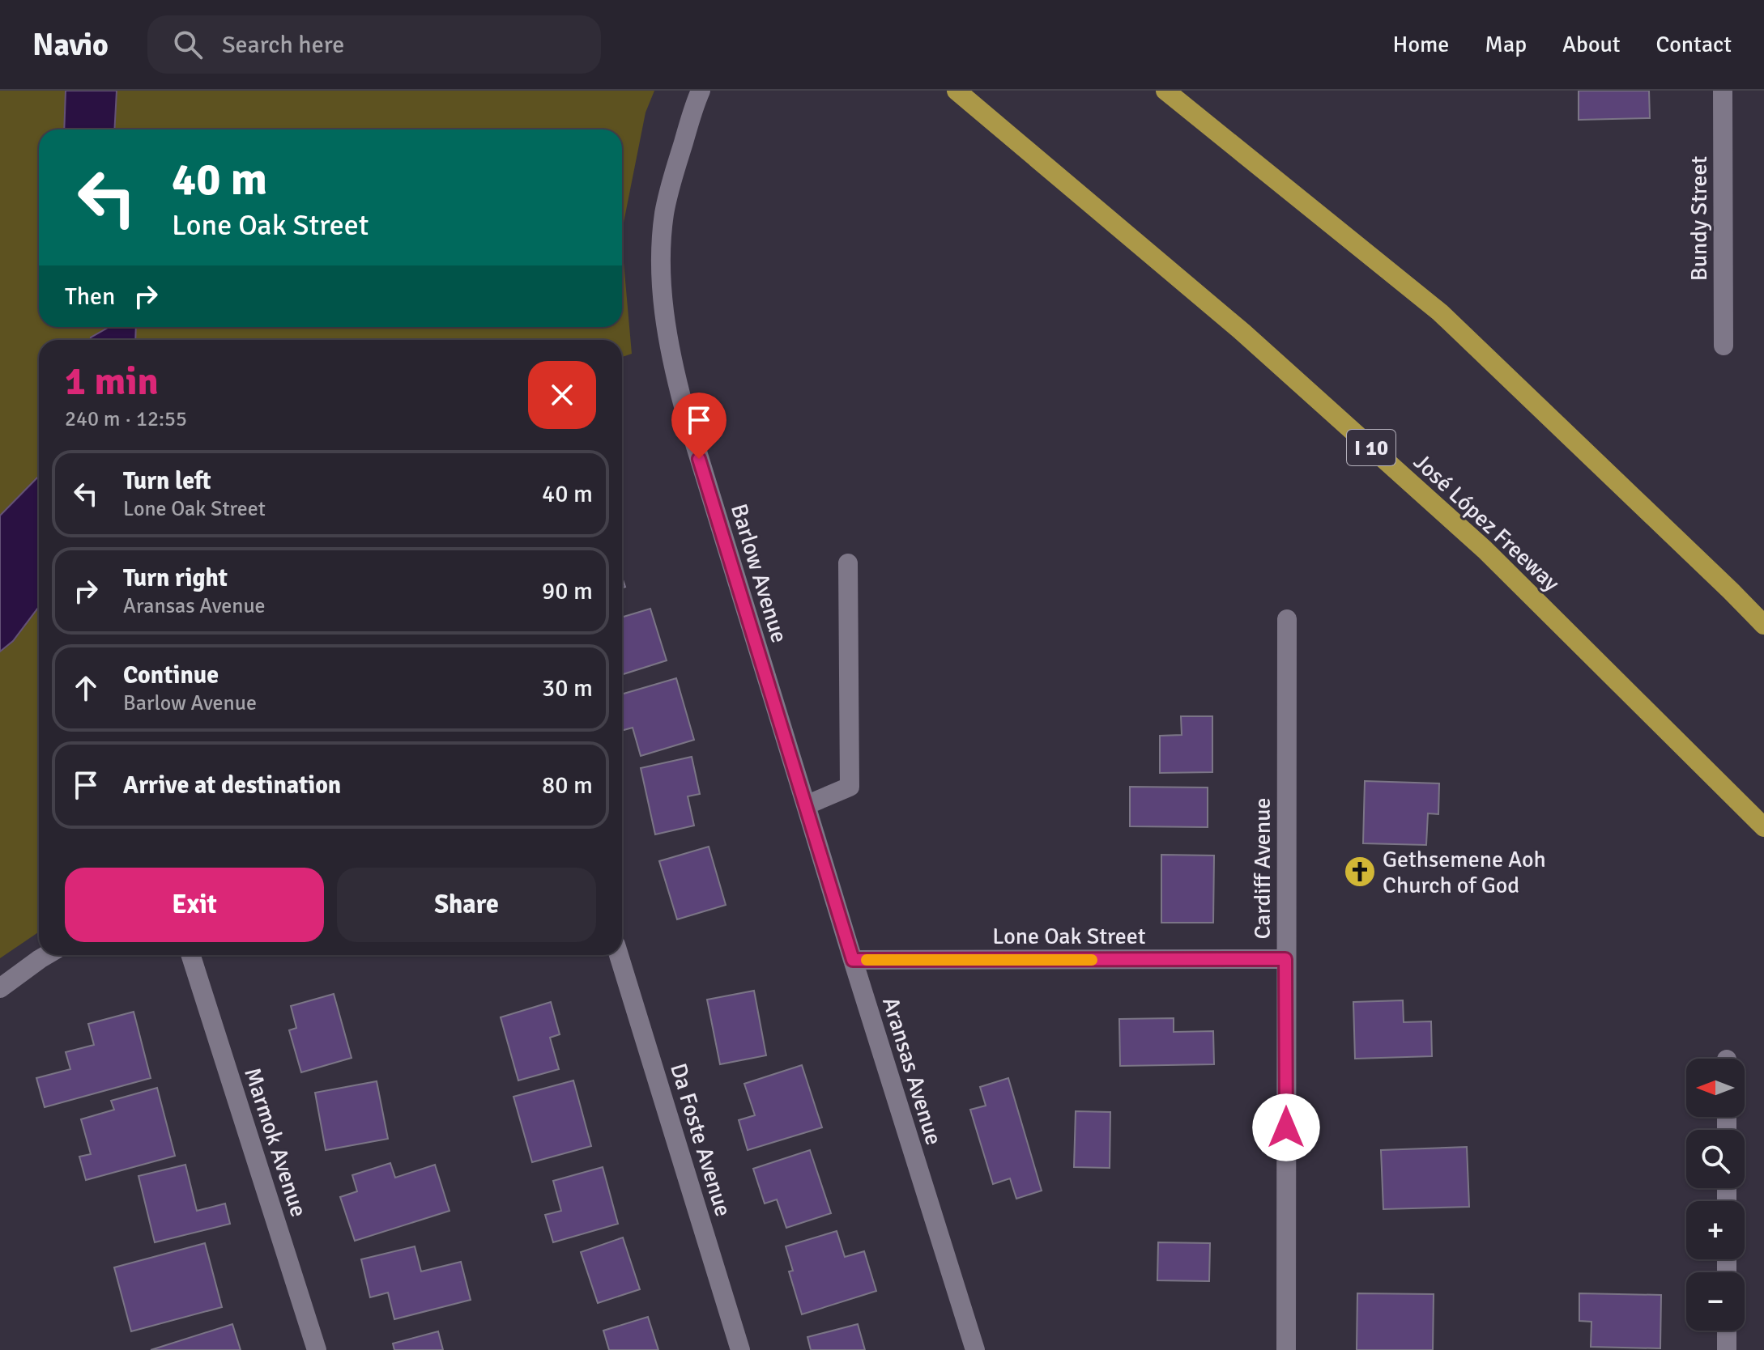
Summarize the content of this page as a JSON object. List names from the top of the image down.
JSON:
{
  "streets": {
    "highway": ["I 10", "José López Freeway"],
    "street": [
      "Bundy Street",
      "Barlow Avenue",
      "Cardiff Avenue",
      "Lone Oak Street",
      "Aransas Avenue",
      "Da Foste Avenue",
      "Marmok Avenue"
    ]
  },
  "crossings": [
    ["Barlow Avenue", "Aransas Avenue"],
    ["Cardiff Avenue", "Lone Oak Street"],
    ["Lone Oak Street", "Aransas Avenue"]
  ],
  "places": {
    "church": ["Gethsemene Aoh Church of God"]
  },
  "north": "left",
  "page": {
    "header": "Navio",
    "search": "Search here",
    "nav": [
      "Home",
      "Map",
      "About",
      "Contact"
    ],
    "turn": ["40 m", "Lone Oak Street"],
    "then": "Then",
    "heading": ["1 min", "240 m · 12:55"],
    "list": [
      {
        "name": "Turn left",
        "note": "Lone Oak Street",
        "value": "40 m"
      },
      {
        "name": "Turn right",
        "note": "Aransas Avenue",
        "value": "90 m"
      },
      {
        "name": "Continue",
        "note": "Barlow Avenue",
        "value": "30 m"
      },
      {
        "name": "Arrive at destination",
        "value": "80 m"
      }
    ],
    "buttons": ["Exit", "Share"],
    "map_buttons": ["+", "−"]
  }
}
